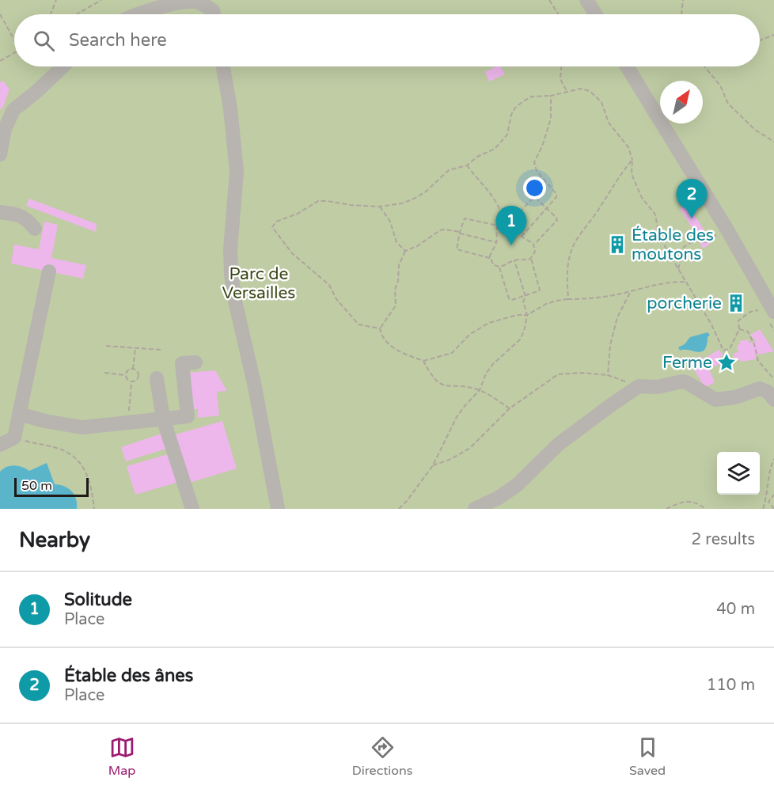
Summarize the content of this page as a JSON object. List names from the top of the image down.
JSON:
{
  "parks": ["Parc de Versailles"],
  "places": {
    "building": ["Étable des moutons", "porcherie"],
    "place": ["Ferme"]
  },
  "scale_bar": "50 m",
  "north": "top right",
  "page": {
    "search": "Search here",
    "pins": ["2", "1"],
    "scale": "50 m",
    "heading": ["Nearby", "2 results"],
    "list": [
      {
        "mark": "1",
        "name": "Solitude",
        "note": "Place",
        "value": "40 m"
      },
      {
        "mark": "2",
        "name": "Étable des ânes",
        "note": "Place",
        "value": "110 m"
      }
    ],
    "nav": ["Map", "Directions", "Saved"]
  }
}
